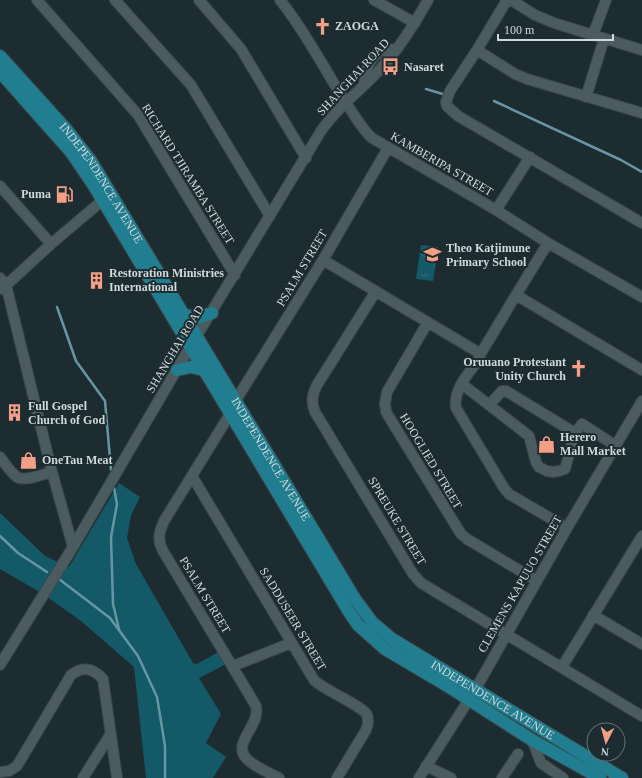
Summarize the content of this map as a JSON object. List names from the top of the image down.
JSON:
{
  "streets": {
    "main road": ["INDEPENDENCE AVENUE"],
    "street": [
      "SHANGHAI ROAD",
      "KAMBERIPA STREET",
      "RICHARD TJIRAMBA STREET",
      "PSALM STREET",
      "HOOGLIED STREET",
      "SPREUKE STREET",
      "CLEMENS KAPUUO STREET",
      "SADDUSEER STREET"
    ]
  },
  "crossings": [
    ["SHANGHAI ROAD", "KAMBERIPA STREET"],
    ["SHANGHAI ROAD", "RICHARD TJIRAMBA STREET"],
    ["SHANGHAI ROAD", "INDEPENDENCE AVENUE"],
    ["KAMBERIPA STREET", "PSALM STREET"],
    ["INDEPENDENCE AVENUE", "PSALM STREET"],
    ["INDEPENDENCE AVENUE", "CLEMENS KAPUUO STREET"],
    ["PSALM STREET", "SADDUSEER STREET"],
    ["HOOGLIED STREET", "CLEMENS KAPUUO STREET"],
    ["SPREUKE STREET", "CLEMENS KAPUUO STREET"]
  ],
  "places": {
    "church": ["ZAOGA", "Oruuano Protestant Unity Church"],
    "bus stop": ["Nasaret"],
    "fuel station": ["Puma"],
    "school or university": ["Theo Katjimune Primary School"],
    "building": ["Restoration Ministries International", "Full Gospel Church of God"],
    "shop": ["Herero Mall Market", "OneTau Meat"]
  },
  "scale_bar": "100 m",
  "north": "bottom"
}
